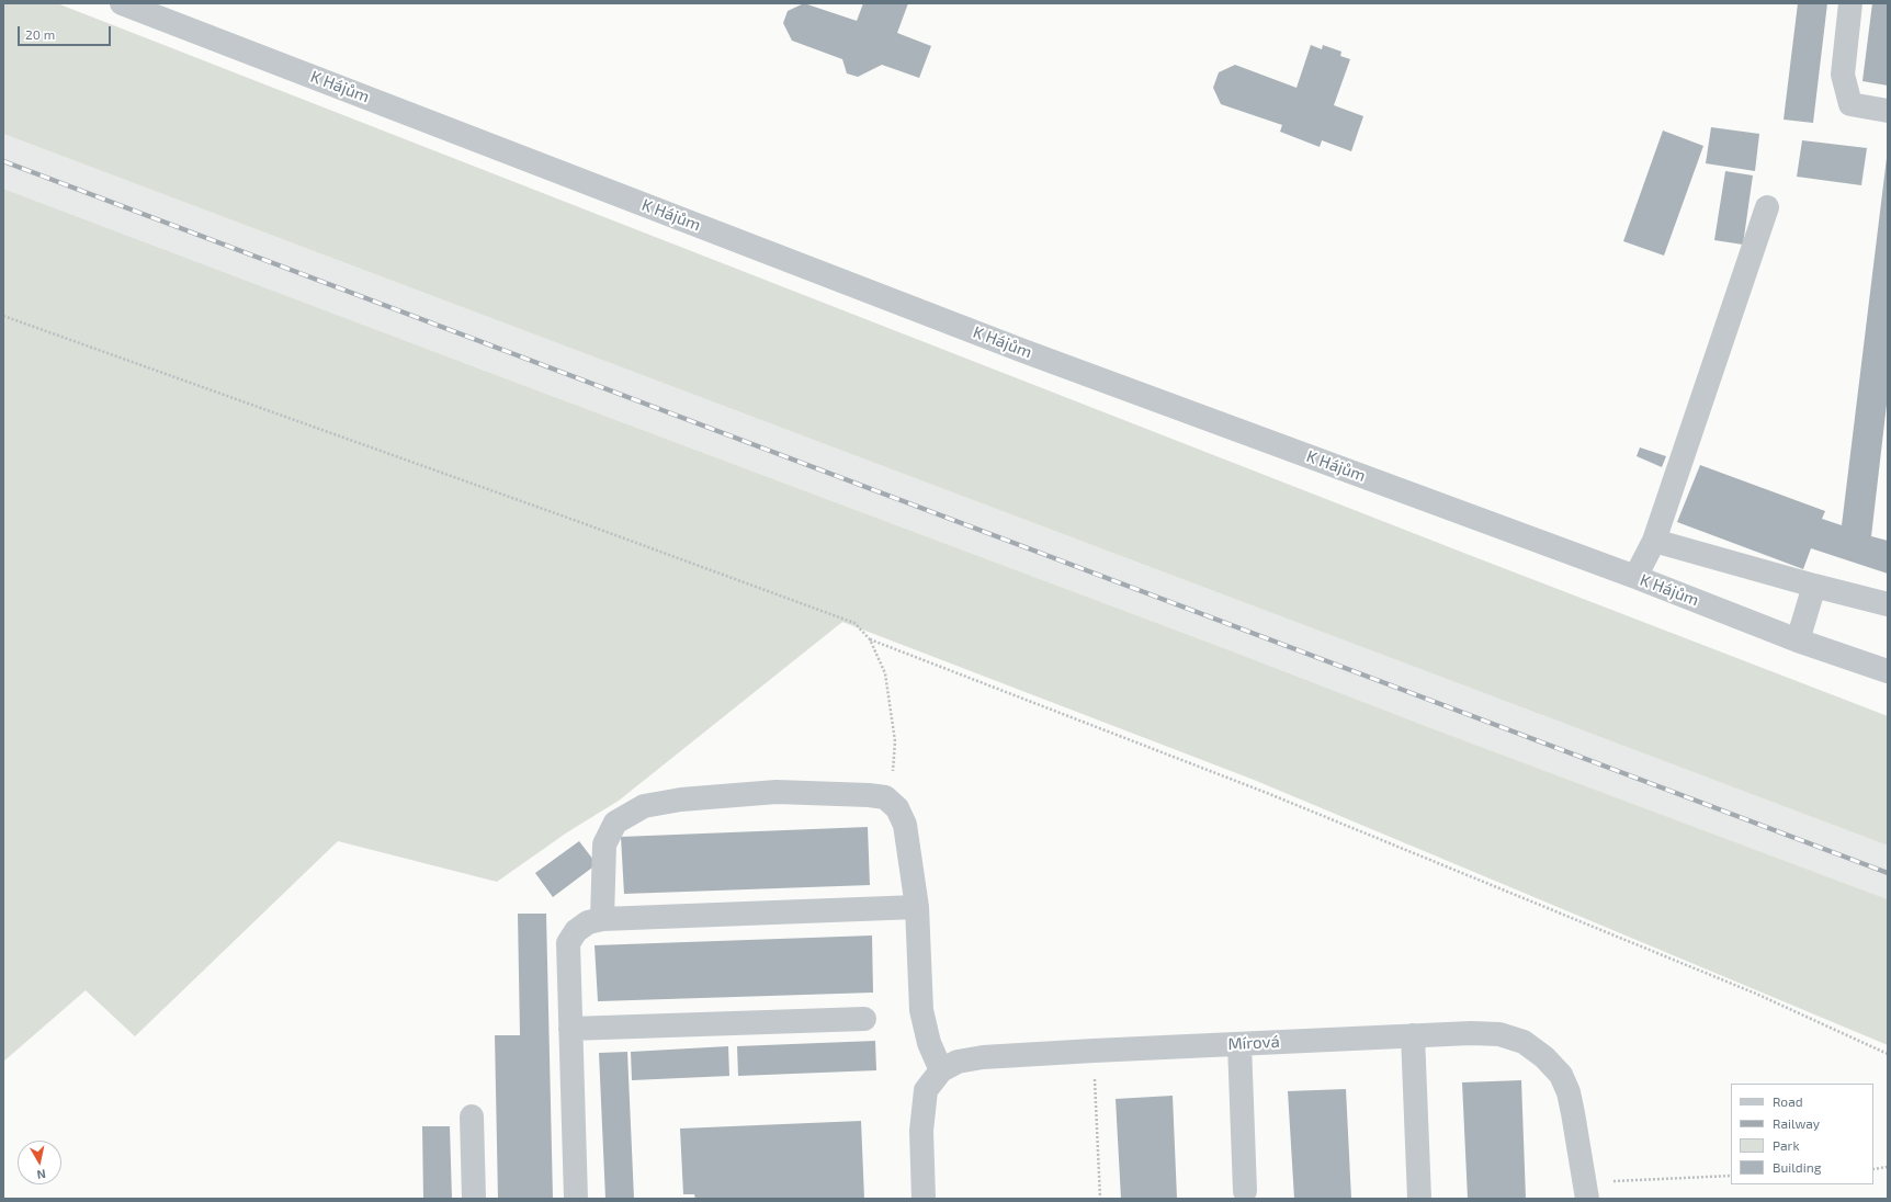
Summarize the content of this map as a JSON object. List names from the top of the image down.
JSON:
{
  "streets": {
    "street": ["K Hájům", "Mírová"]
  },
  "legend": [
    "Road",
    "Railway",
    "Park",
    "Building"
  ],
  "scale_bar": "20 m",
  "north": "bottom"
}
